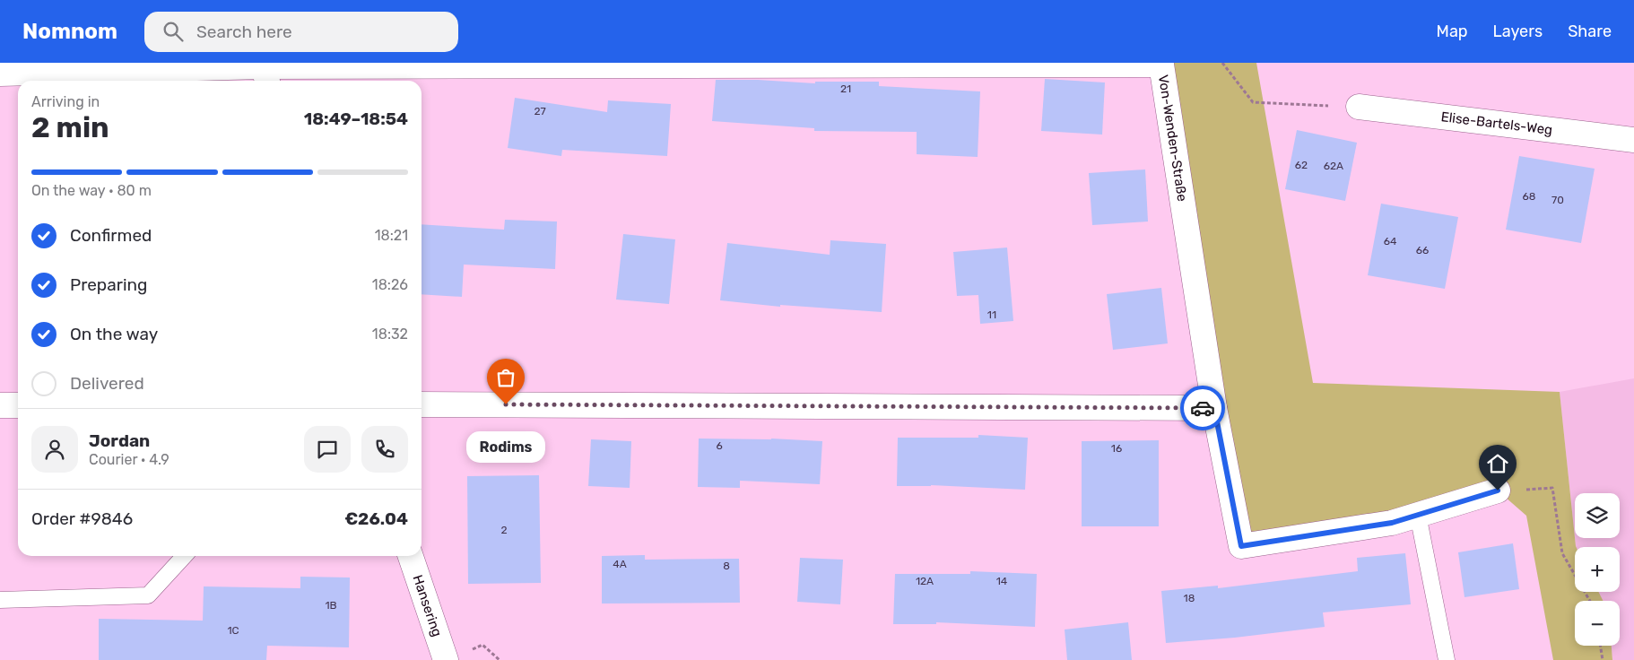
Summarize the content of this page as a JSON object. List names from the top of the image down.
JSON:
{
  "streets": {
    "street": ["Elise-Bartels-Weg", "Von-Wenden-Straße", "Hansering"]
  },
  "places": ["Rodims"],
  "house_numbers": [
    "21",
    "27",
    "62",
    "62A",
    "68",
    "70",
    "64",
    "66",
    "11",
    "6",
    "16",
    "2",
    "4A",
    "8",
    "12A",
    "14",
    "18",
    "1B",
    "1C"
  ],
  "page": {
    "header": "Nomnom",
    "search": "Search here",
    "nav": ["Map", "Layers", "Share"],
    "heading": ["2 min", "Arriving in", "18:49–18:54"],
    "panel": [
      "Jordan",
      "Courier · 4.9",
      "Order #9846",
      "€26.04"
    ],
    "bar": "On the way · 80 m",
    "list": [
      ["Confirmed", "18:21"],
      ["Preparing", "18:26"],
      ["On the way", "18:32"],
      "Delivered"
    ],
    "bubble": "Rodims",
    "map_buttons": ["+", "−"]
  }
}
